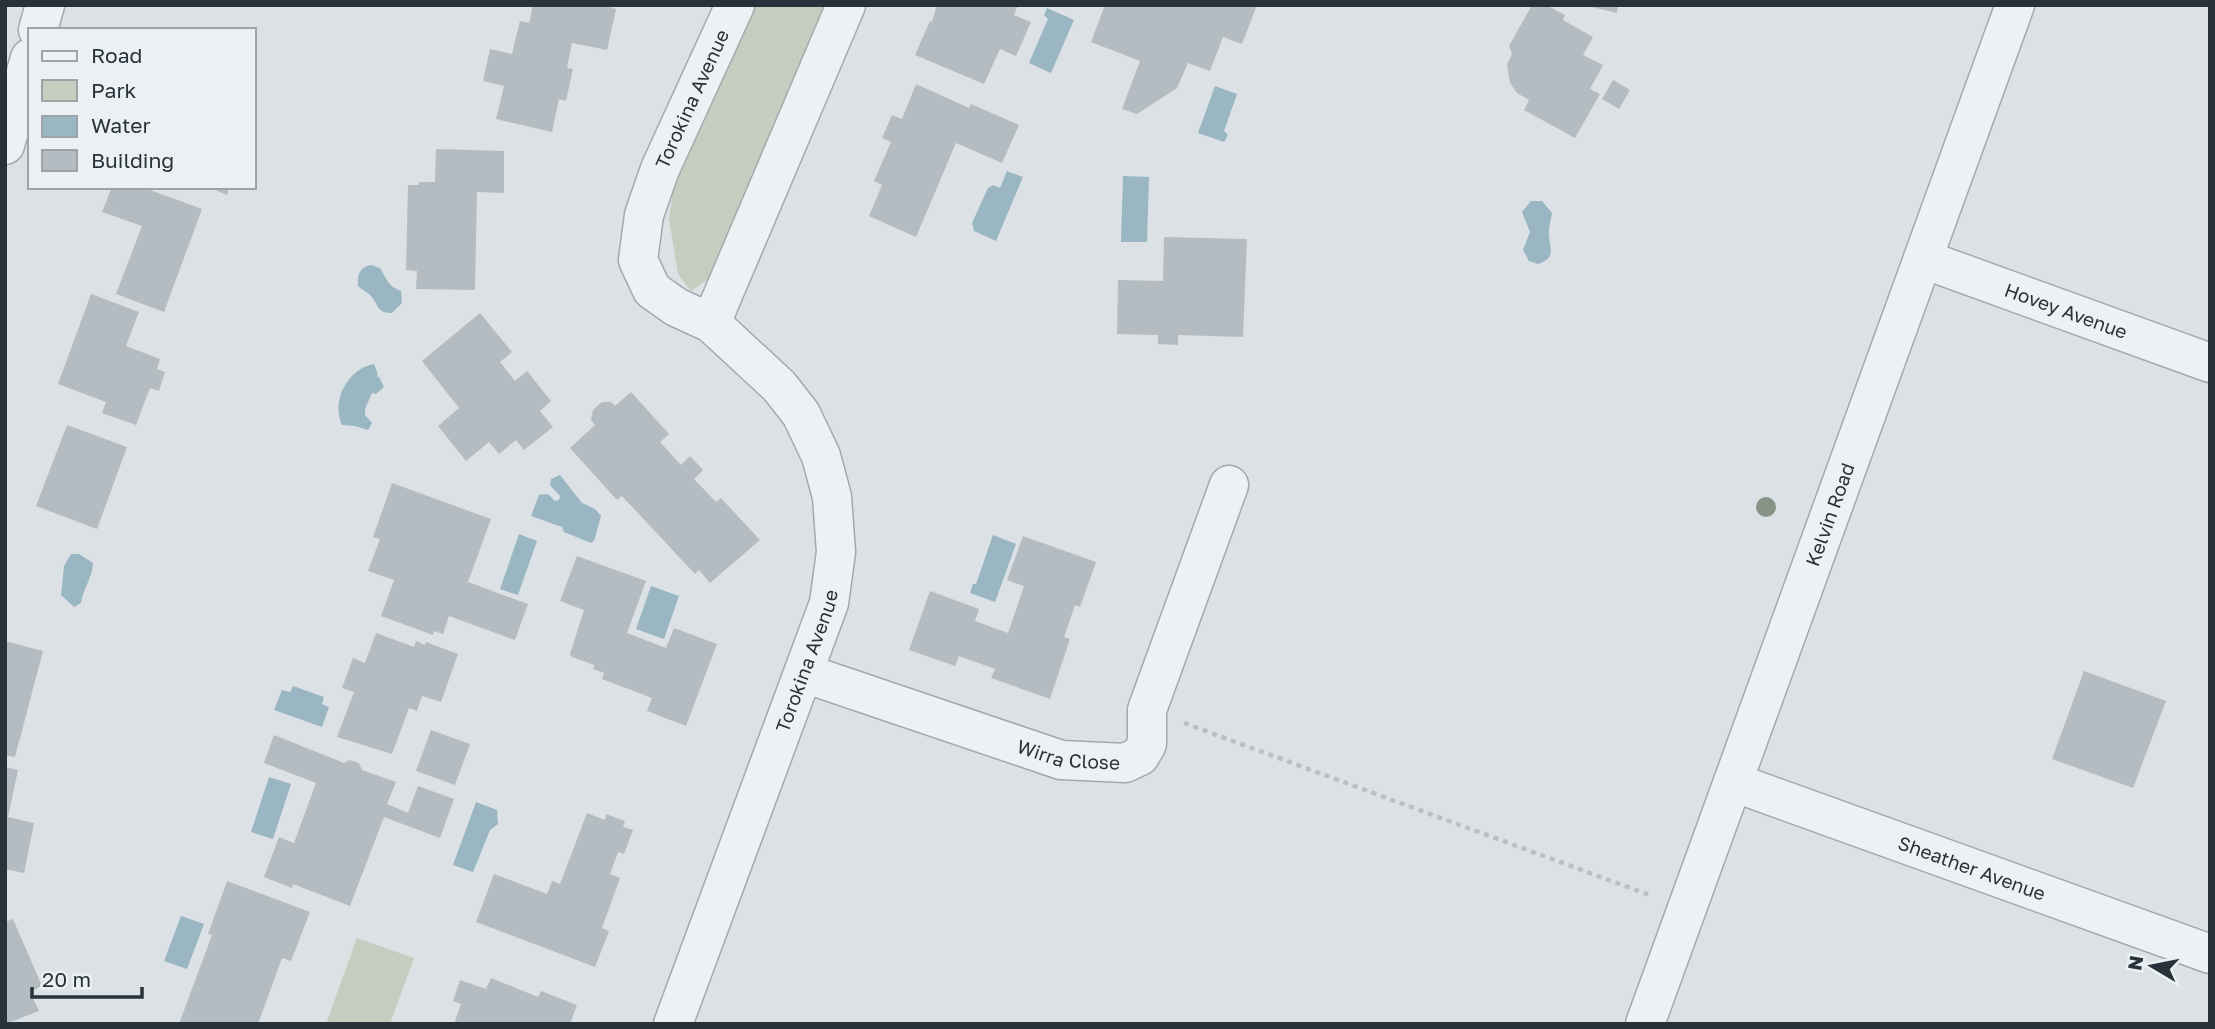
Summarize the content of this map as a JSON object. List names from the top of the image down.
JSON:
{
  "streets": {
    "street": [
      "Torokina Avenue",
      "Hovey Avenue",
      "Kelvin Road",
      "Wirra Close",
      "Sheather Avenue"
    ]
  },
  "crossings": [
    ["Torokina Avenue", "Wirra Close"],
    ["Hovey Avenue", "Kelvin Road"],
    ["Kelvin Road", "Sheather Avenue"]
  ],
  "legend": [
    "Road",
    "Park",
    "Water",
    "Building"
  ],
  "scale_bar": "20 m",
  "north": "left"
}
